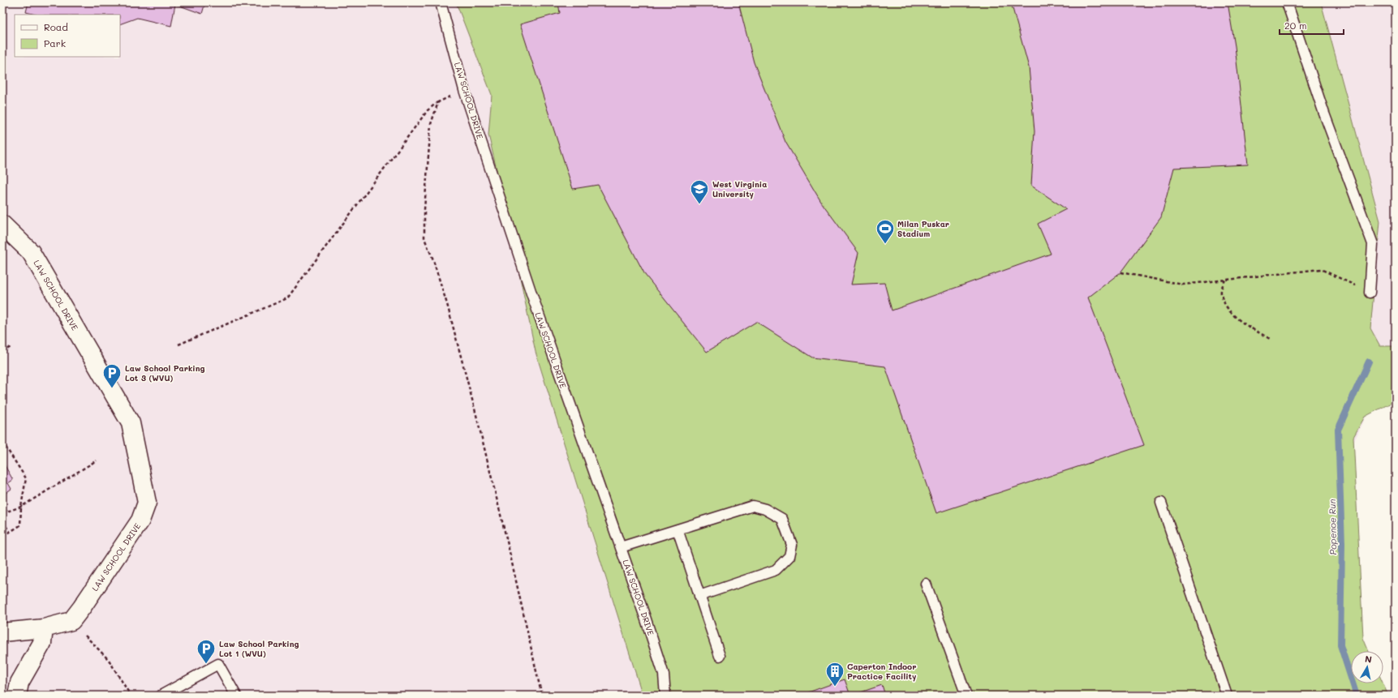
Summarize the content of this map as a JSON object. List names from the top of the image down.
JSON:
{
  "streets": {
    "street": ["LAW SCHOOL DRIVE"]
  },
  "water": ["Popenoe Run"],
  "places": {
    "school or university": ["West Virginia University"],
    "sports": ["Milan Puskar Stadium"],
    "parking": ["Law School Parking Lot 3 (WVU)", "Law School Parking Lot 1 (WVU)"],
    "building": ["Caperton Indoor Practice Facility"]
  },
  "legend": ["Road", "Park"],
  "scale_bar": "20 m",
  "north": "top"
}
